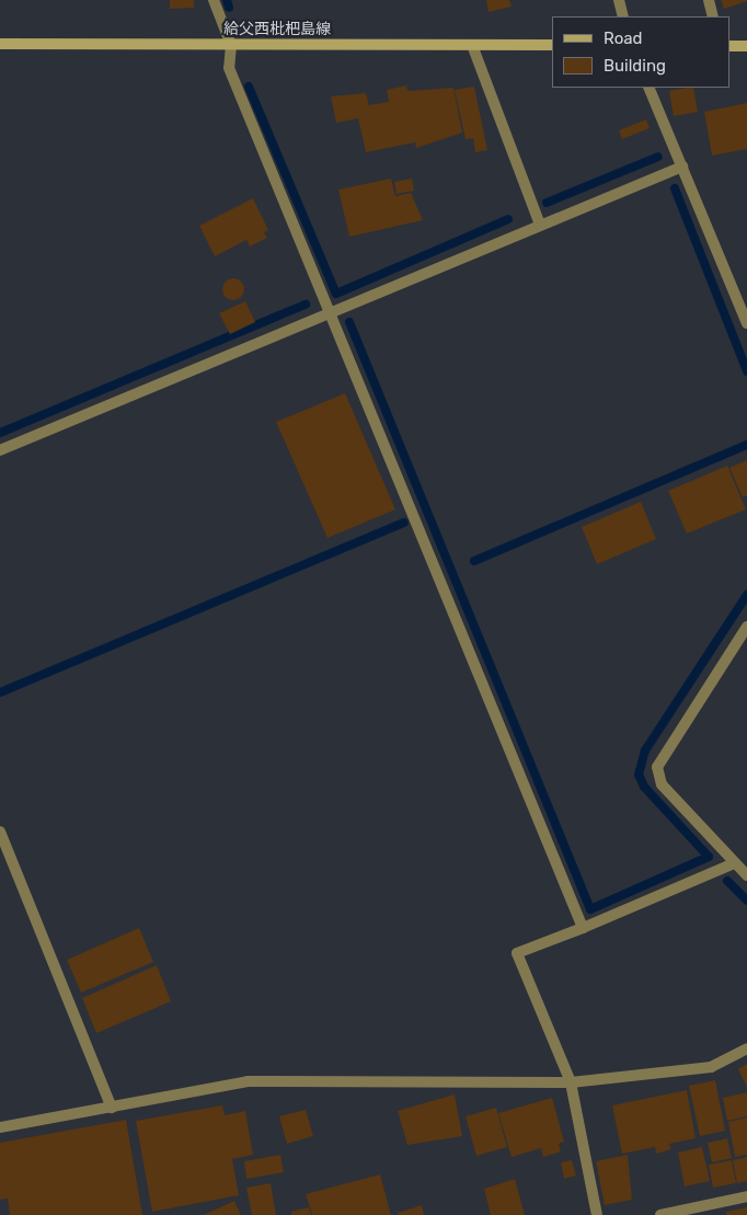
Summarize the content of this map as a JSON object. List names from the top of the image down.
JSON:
{
  "streets": {
    "main road": ["給父西枇杷島線"]
  },
  "legend": ["Road", "Building"]
}
